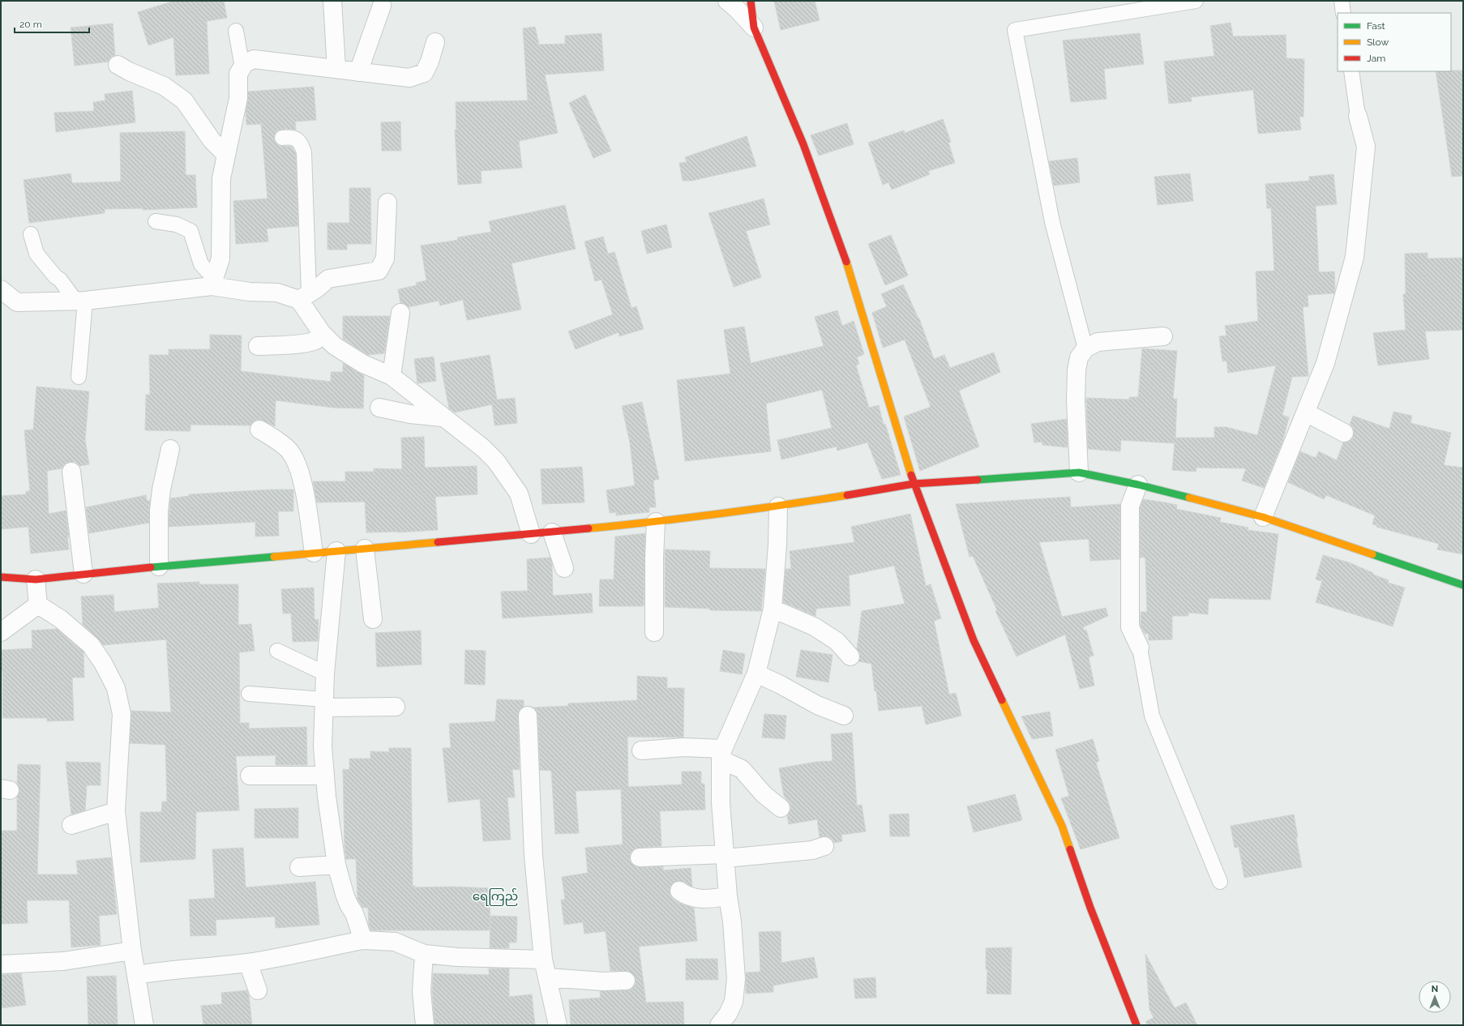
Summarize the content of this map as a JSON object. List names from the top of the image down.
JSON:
{
  "districts": ["ရေကြည်"],
  "legend": ["Fast", "Slow", "Jam"],
  "scale_bar": "20 m",
  "north": "top"
}
